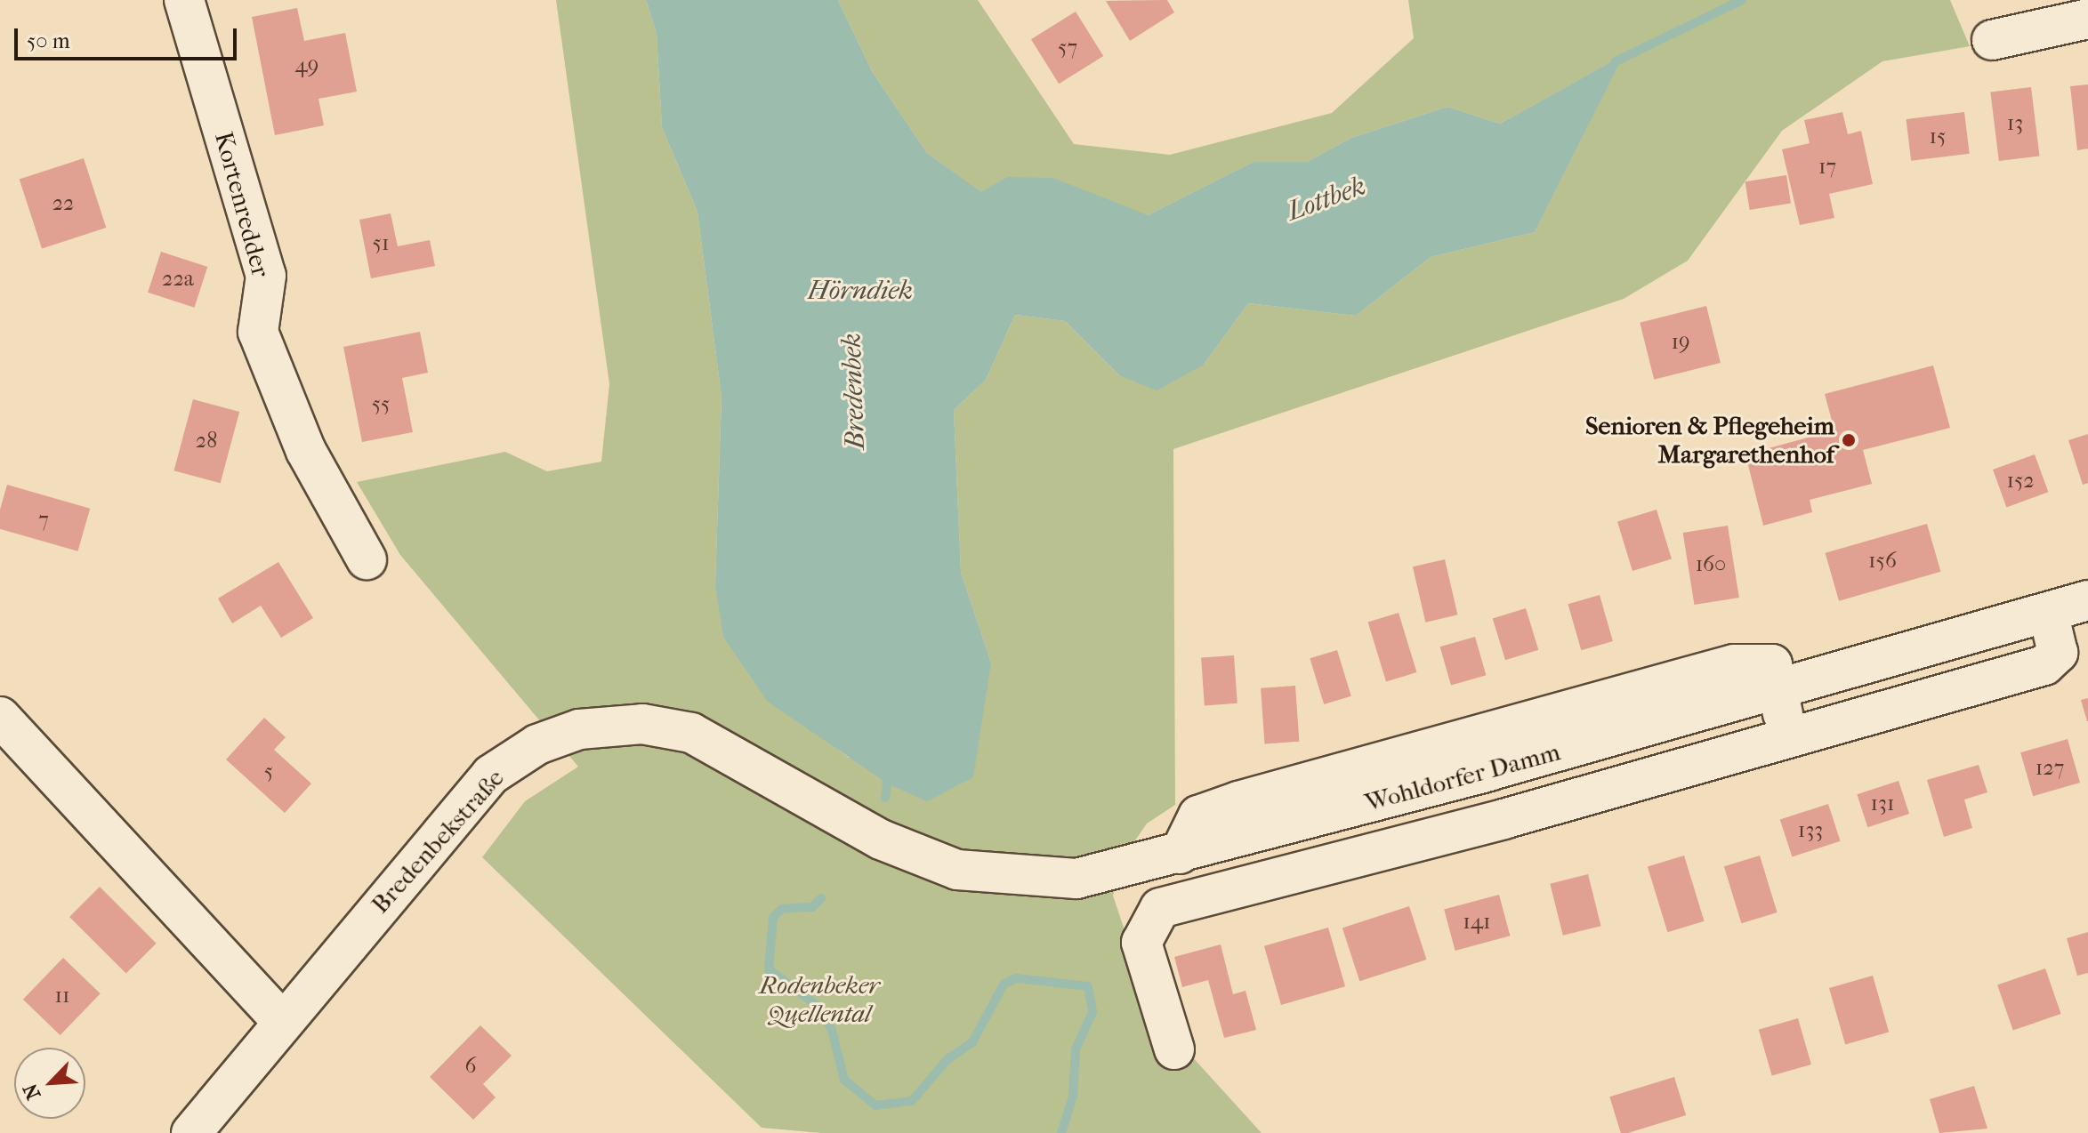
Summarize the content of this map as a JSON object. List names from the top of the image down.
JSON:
{
  "streets": {
    "street": ["Kortenredder", "Wohldorfer Damm", "Bredenbekstraße"]
  },
  "crossings": [
    ["Wohldorfer Damm", "Bredenbekstraße"]
  ],
  "water": ["Lottbek", "Hörndiek", "Bredenbek"],
  "parks": ["Rodenbeker Quellental"],
  "places": ["Senioren & Pflegeheim Margarethenhof"],
  "house_numbers": [
    "57",
    "49",
    "13",
    "15",
    "17",
    "22",
    "51",
    "22a",
    "19",
    "55",
    "28",
    "152",
    "7",
    "156",
    "160",
    "127",
    "5",
    "131",
    "133",
    "141",
    "11",
    "6"
  ],
  "scale_bar": "50 m",
  "north": "bottom left"
}
